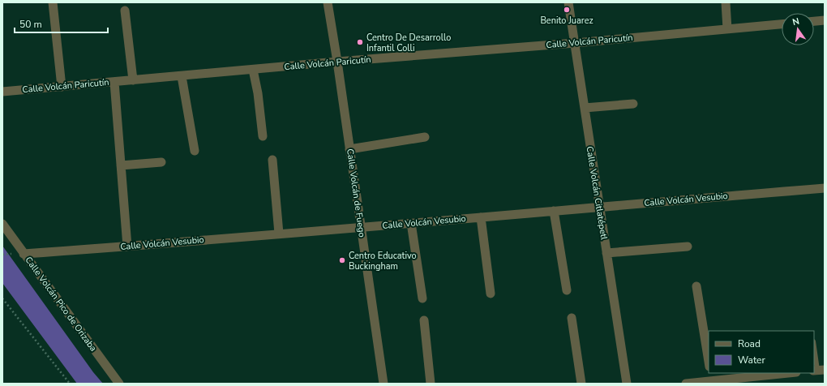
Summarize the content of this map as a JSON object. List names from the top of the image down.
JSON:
{
  "streets": {
    "street": [
      "Calle Volcán Paricutín",
      "Calle Volcán de Fuego",
      "Calle Volcán Citlatépetl",
      "Calle Volcán Vesubio",
      "Calle Volcán Pico de Orizaba"
    ]
  },
  "crossings": [
    ["Calle Volcán Paricutín", "Calle Volcán de Fuego"],
    ["Calle Volcán Paricutín", "Calle Volcán Citlatépetl"],
    ["Calle Volcán de Fuego", "Calle Volcán Vesubio"],
    ["Calle Volcán Citlatépetl", "Calle Volcán Vesubio"],
    ["Calle Volcán Vesubio", "Calle Volcán Pico de Orizaba"]
  ],
  "places": ["Benito Juarez", "Centro De Desarrollo Infantil Colli", "Centro Educativo Buckingham"],
  "legend": ["Road", "Water"],
  "scale_bar": "50 m",
  "north": "top"
}
